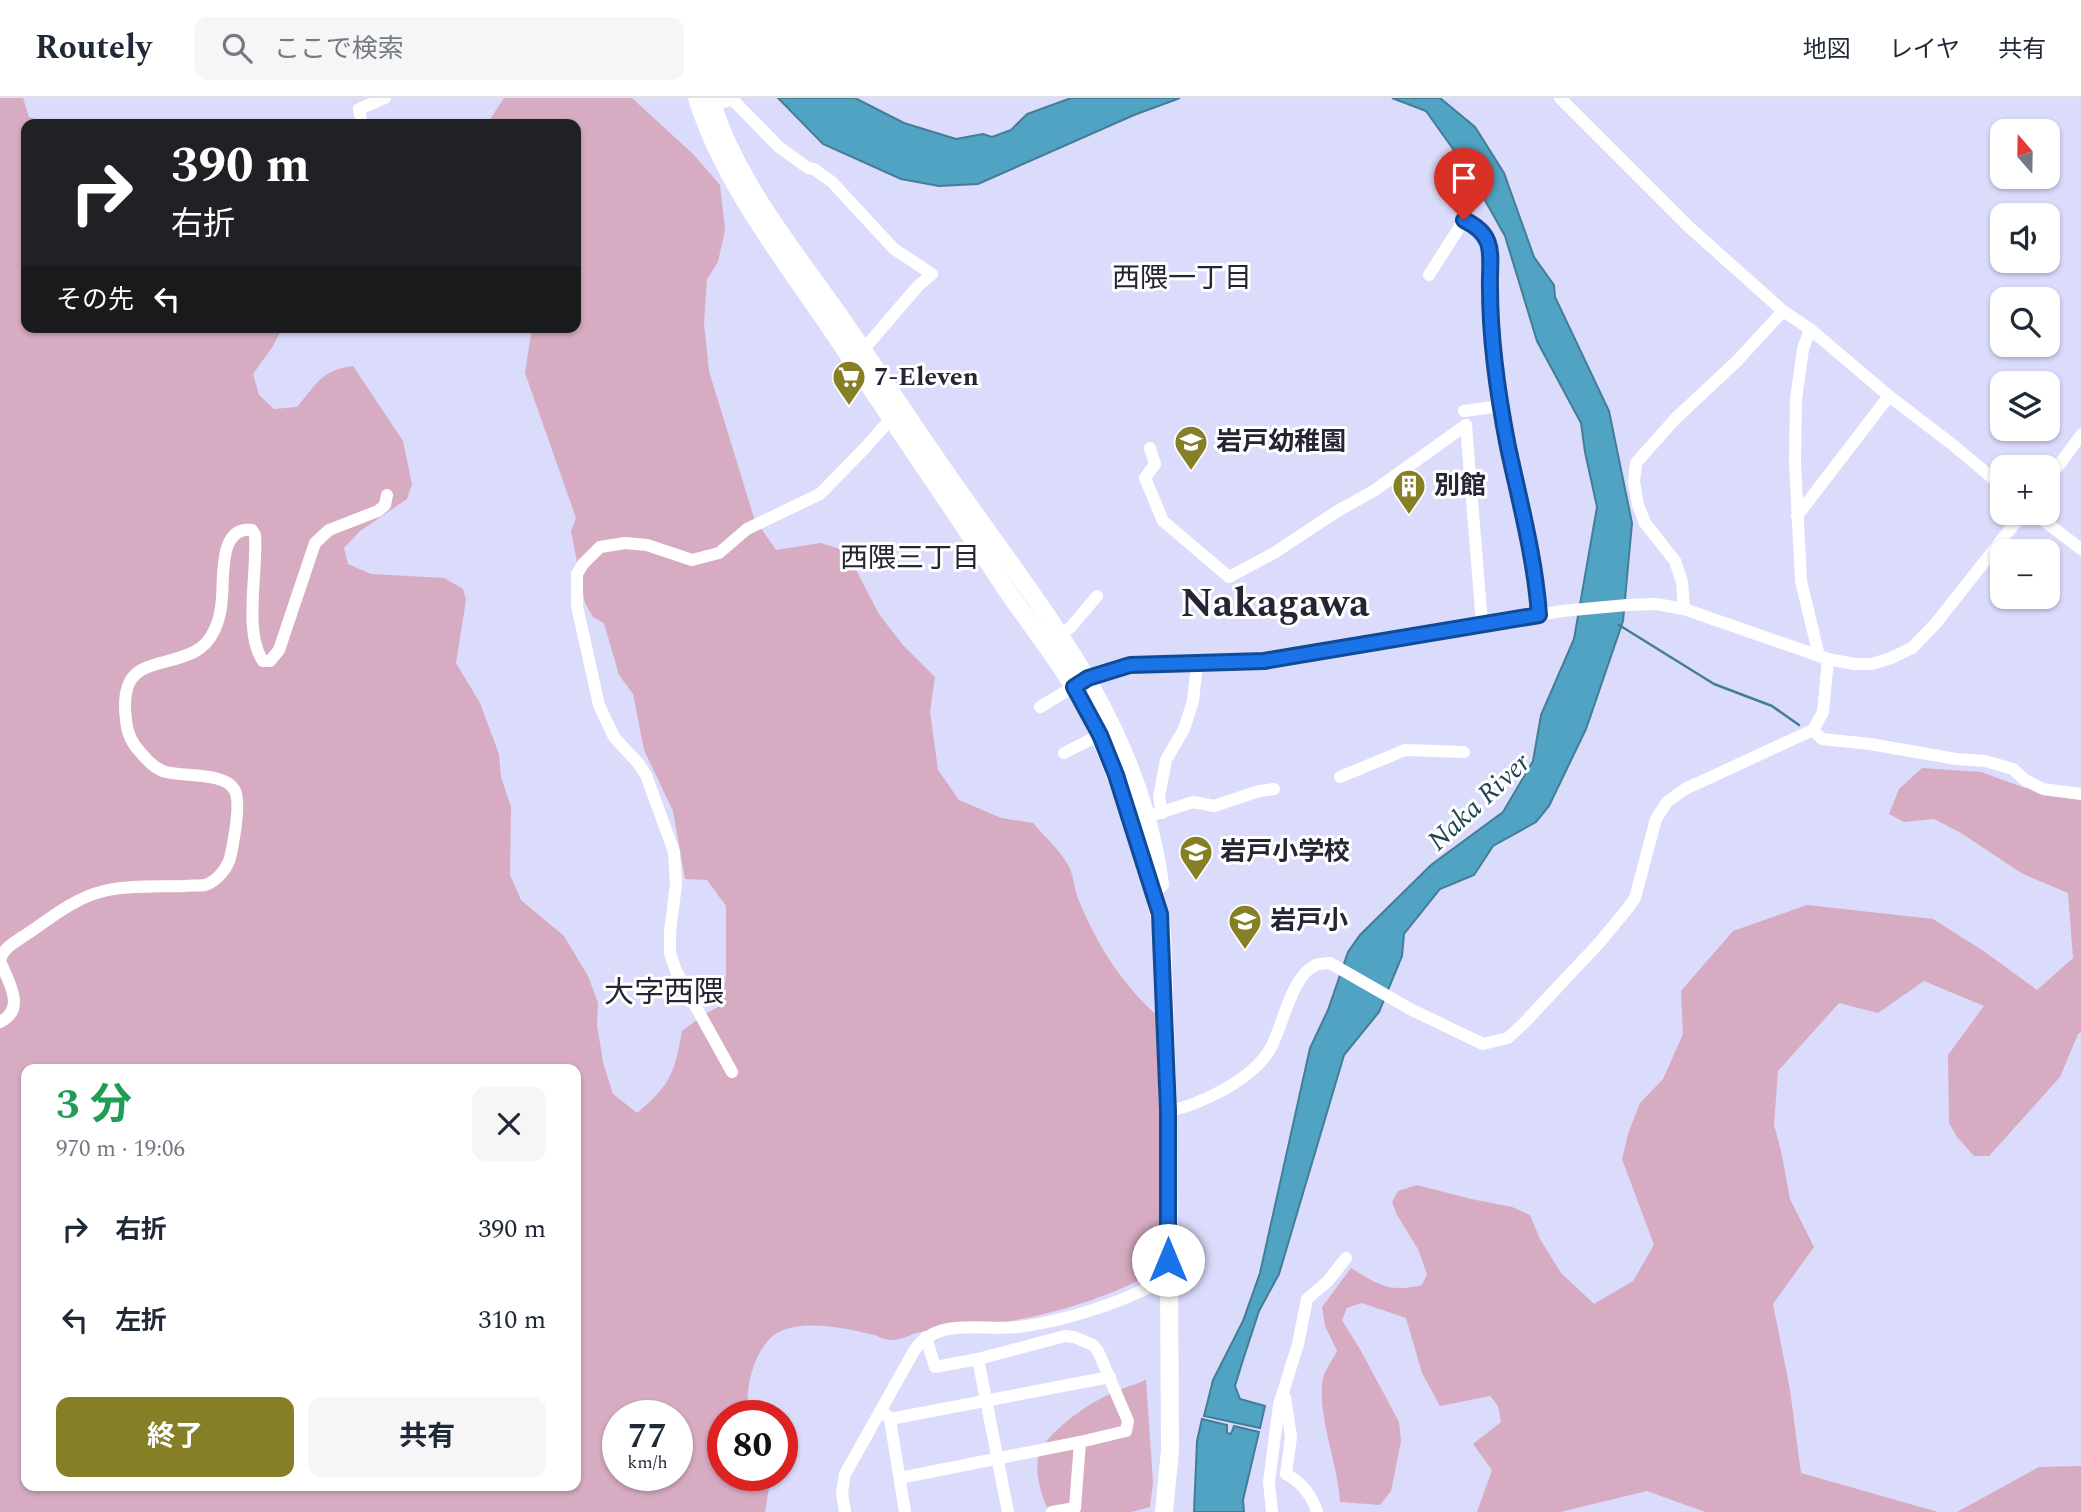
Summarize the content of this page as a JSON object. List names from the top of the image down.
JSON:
{
  "districts": [
    "西隈一丁目",
    "西隈三丁目",
    "Nakagawa",
    "大字西隈"
  ],
  "water": ["Naka River"],
  "places": {
    "supermarket": ["7-Eleven"],
    "school or university": ["岩戸幼稚園", "岩戸小学校", "岩戸小"],
    "building": ["別館"]
  },
  "north": "top",
  "page": {
    "header": "Routely",
    "search": "ここで検索",
    "nav": ["地図", "レイヤ", "共有"],
    "map_buttons": ["+", "−"],
    "turn": ["390 m", "右折"],
    "then": "その先",
    "heading": ["3 分", "970 m · 19:06"],
    "list": [
      {
        "name": "右折",
        "value": "390 m"
      },
      {
        "name": "左折",
        "value": "310 m"
      }
    ],
    "buttons": ["終了", "共有"],
    "speed": "77 km/h",
    "limit": "80"
  }
}
